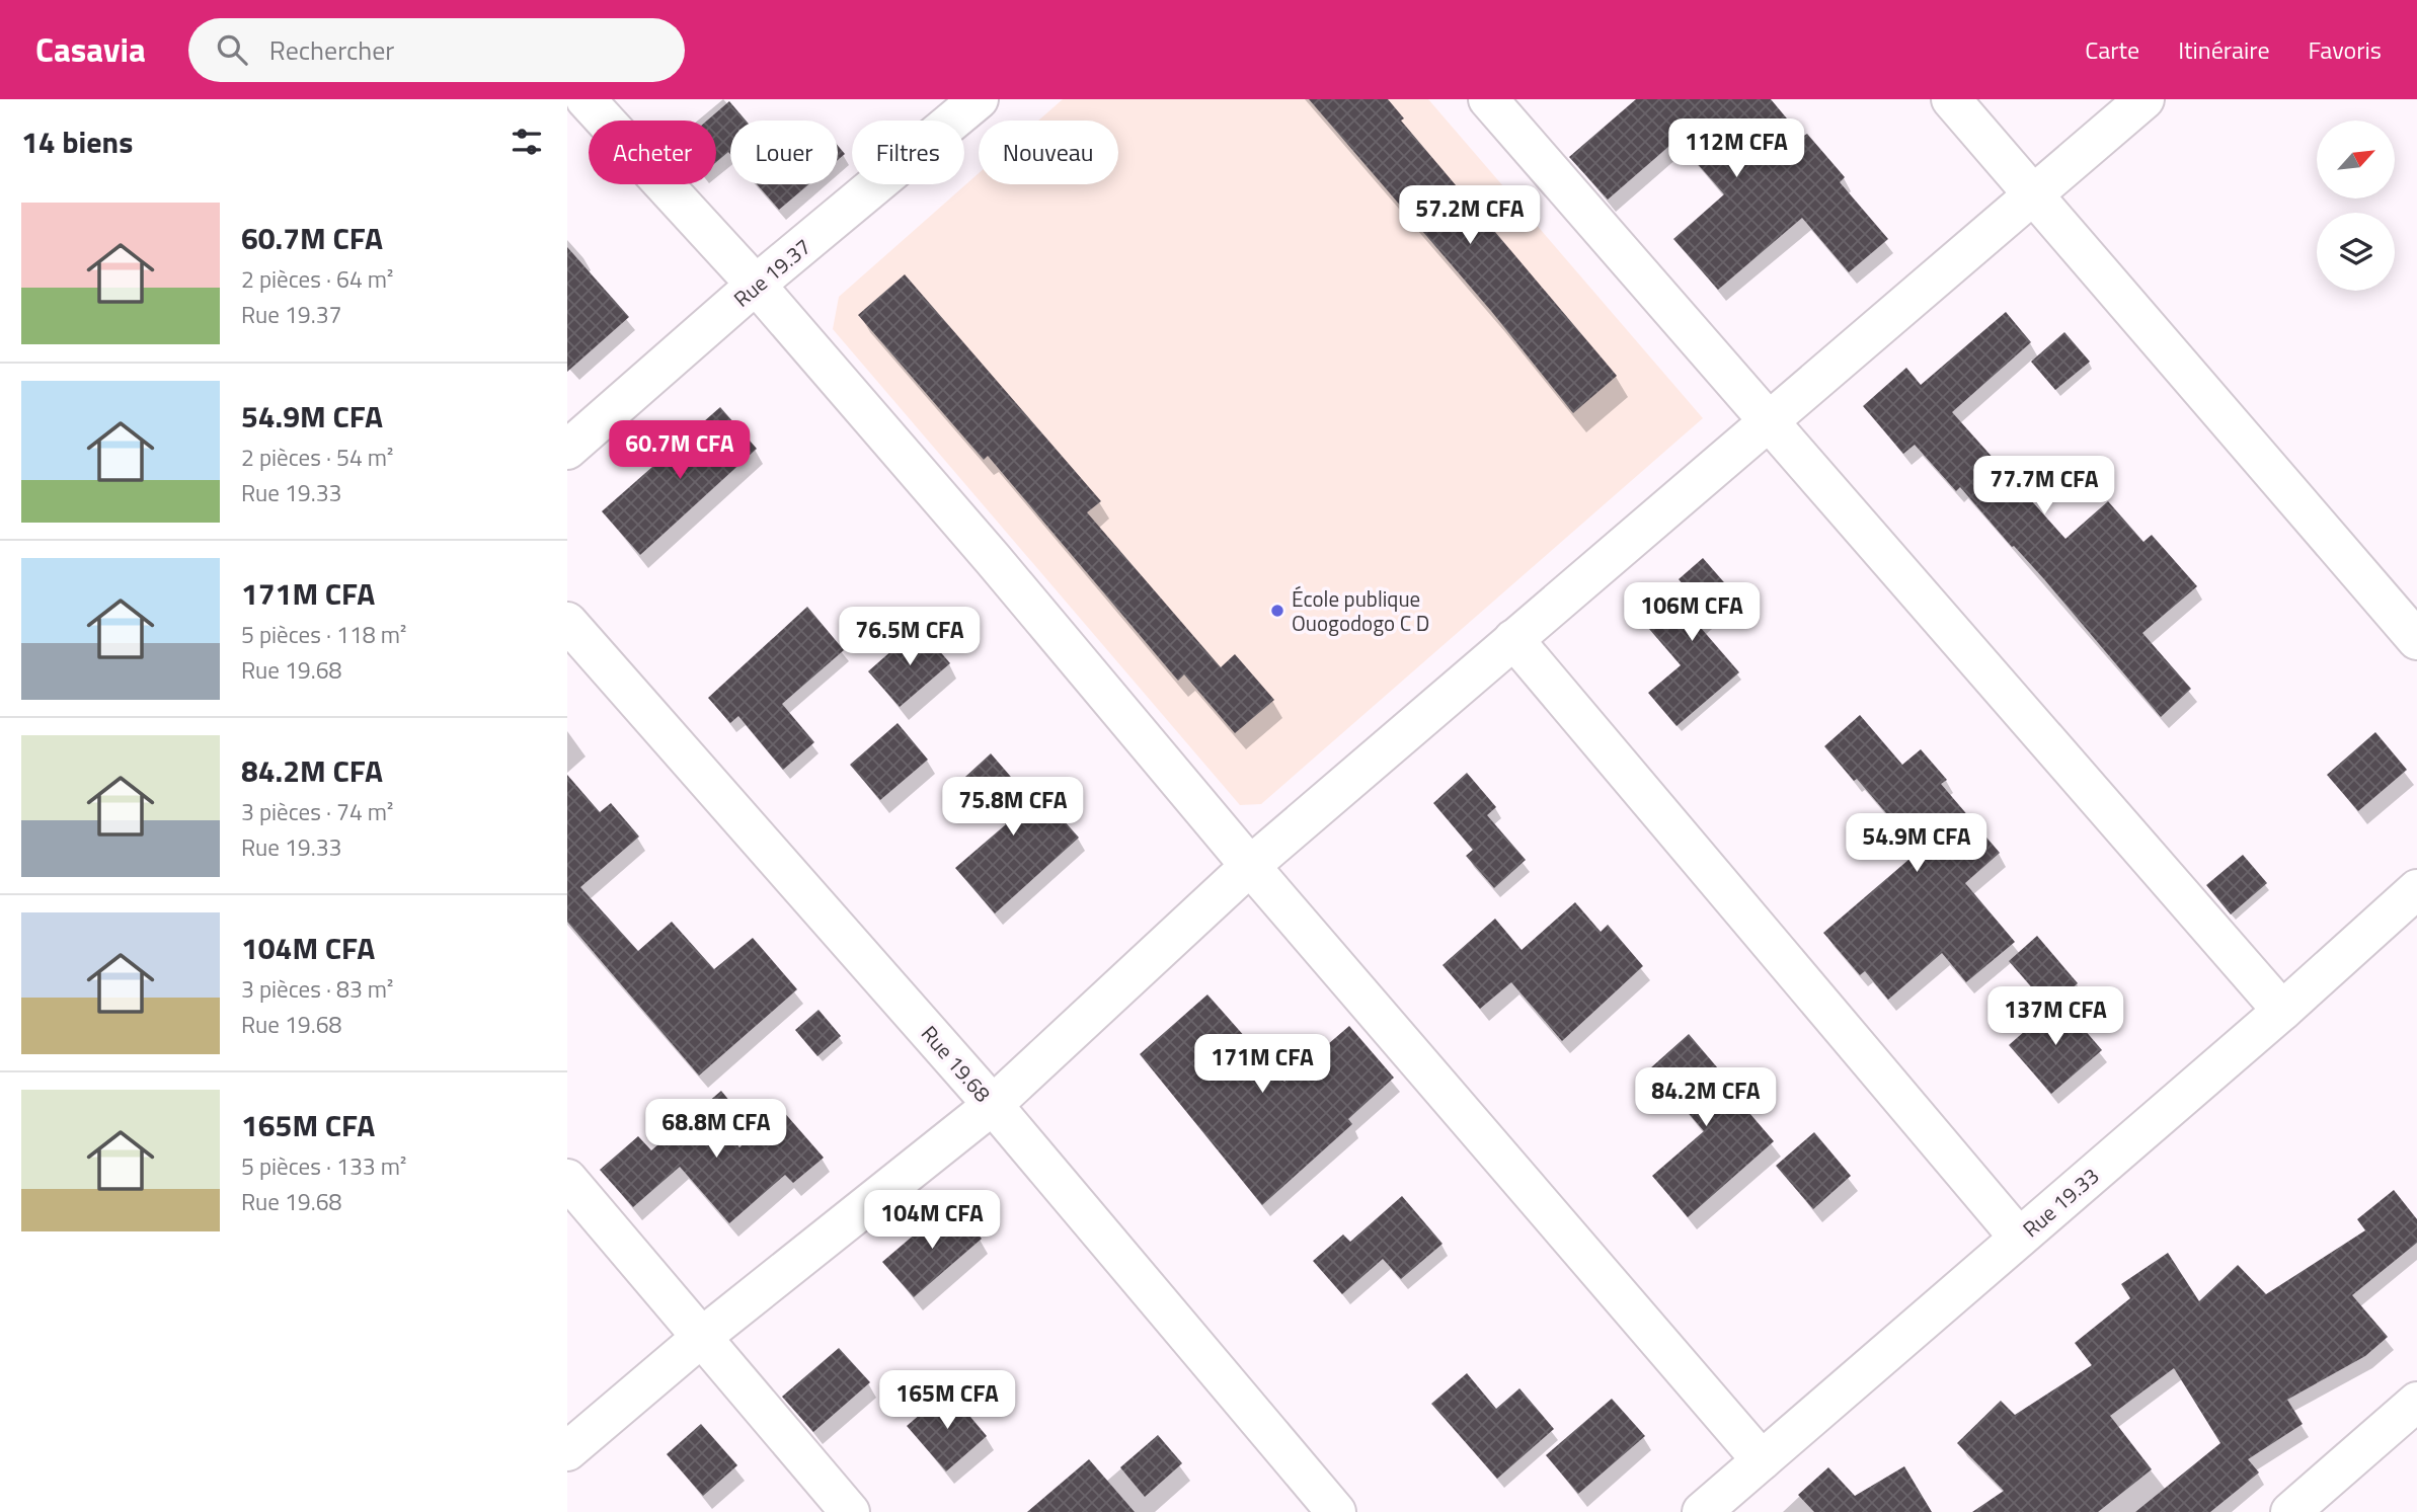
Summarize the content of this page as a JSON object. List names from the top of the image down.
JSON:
{
  "streets": {
    "street": ["Rue 19.37", "Rue 19.68", "Rue 19.33"]
  },
  "places": ["École publique Ouogodogo C D"],
  "north": "top right",
  "page": {
    "header": "Casavia",
    "search": "Rechercher",
    "nav": ["Carte", "Itinéraire", "Favoris"],
    "heading": "14 biens",
    "price": [
      "112M CFA",
      "57.2M CFA",
      "60.7M CFA",
      "77.7M CFA",
      "106M CFA",
      "76.5M CFA",
      "75.8M CFA",
      "54.9M CFA",
      "137M CFA",
      "171M CFA",
      "84.2M CFA",
      "68.8M CFA",
      "104M CFA",
      "165M CFA"
    ],
    "chip": [
      "Acheter",
      "Louer",
      "Filtres",
      "Nouveau"
    ],
    "list": [
      {
        "name": "60.7M CFA",
        "note": "2 pièces · 64 m² · Rue 19.37"
      },
      {
        "name": "54.9M CFA",
        "note": "2 pièces · 54 m² · Rue 19.33"
      },
      {
        "name": "171M CFA",
        "note": "5 pièces · 118 m² · Rue 19.68"
      },
      {
        "name": "84.2M CFA",
        "note": "3 pièces · 74 m² · Rue 19.33"
      },
      {
        "name": "104M CFA",
        "note": "3 pièces · 83 m² · Rue 19.68"
      },
      {
        "name": "165M CFA",
        "note": "5 pièces · 133 m² · Rue 19.68"
      }
    ]
  }
}
